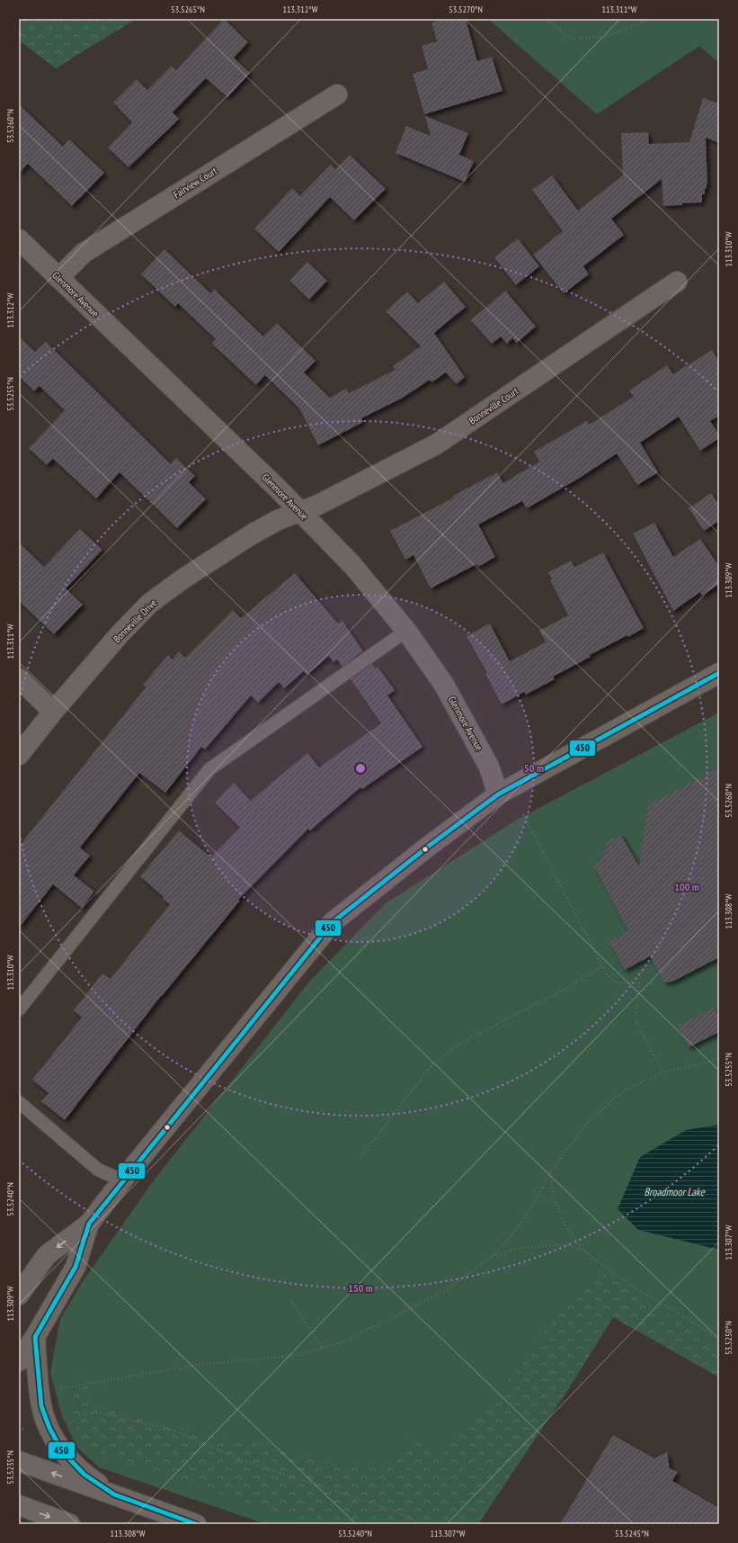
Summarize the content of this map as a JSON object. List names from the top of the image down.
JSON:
{
  "streets": {
    "street": [
      "Fairview Court",
      "Glenmore Avenue",
      "Bonneville Court",
      "Bonneville Drive"
    ]
  },
  "crossings": [
    ["Fairview Court", "Glenmore Avenue"],
    ["Glenmore Avenue", "Bonneville Court"],
    ["Glenmore Avenue", "Bonneville Drive"],
    ["Bonneville Court", "Bonneville Drive"]
  ],
  "water": ["Broadmoor Lake"],
  "lines": ["transit line 450"],
  "coordinates": [
    "53.5265°N",
    "113.312°W",
    "53.5270°N",
    "113.311°W",
    "53.5260°N",
    "113.310°W",
    "53.5255°N",
    "113.309°W",
    "113.308°W",
    "53.5240°N",
    "113.307°W",
    "53.5250°N",
    "53.5235°N",
    "53.5245°N"
  ],
  "rings": ["50 m", "100 m", "150 m"]
}
